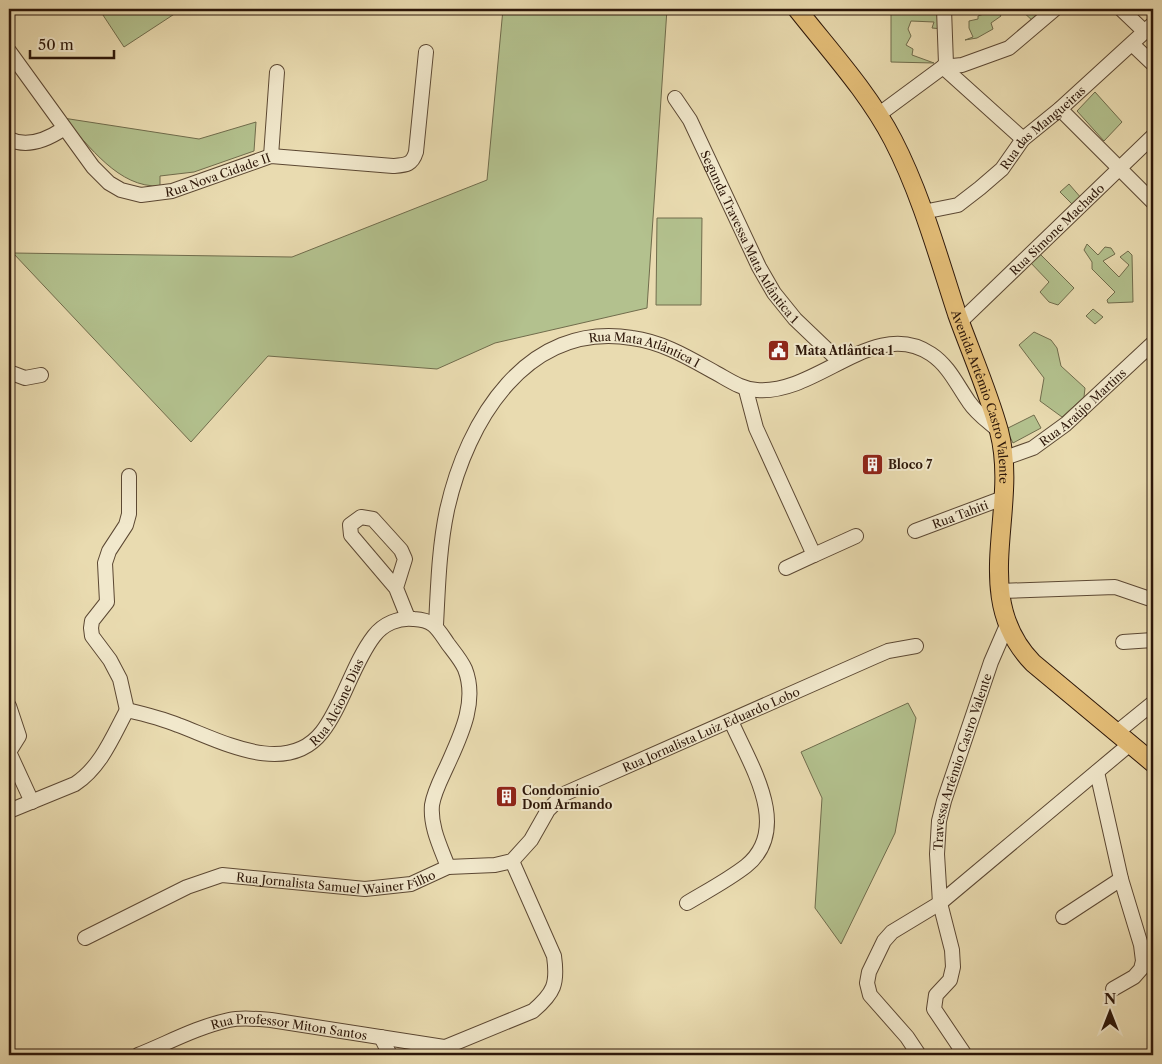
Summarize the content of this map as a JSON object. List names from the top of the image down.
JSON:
{
  "streets": {
    "main road": ["Avenida Artêmio Castro Valente"],
    "street": [
      "Rua das Mangueiras",
      "Rua Nova Cidade II",
      "Rua Simone Machado",
      "Segunda Travessa Mata Atlântica 1",
      "Rua Mata Atlântica I",
      "Rua Araújo Martins",
      "Rua Tahiti",
      "Rua Alcione Dias",
      "Rua Jornalista Luiz Eduardo Lobo",
      "Travessa Artêmio Castro Valente",
      "Rua Jornalista Samuel Wainer Filho",
      "Rua Professor Miton Santos"
    ]
  },
  "crossings": [
    ["Rua das Mangueiras", "Avenida Artêmio Castro Valente"],
    ["Rua Simone Machado", "Avenida Artêmio Castro Valente"],
    ["Avenida Artêmio Castro Valente", "Rua Araújo Martins"],
    ["Avenida Artêmio Castro Valente", "Rua Tahiti"],
    ["Avenida Artêmio Castro Valente", "Travessa Artêmio Castro Valente"]
  ],
  "places": {
    "public building": ["Mata Atlântica 1"],
    "building": ["Bloco 7", "Condomínio Dom Armando"]
  },
  "scale_bar": "50 m",
  "north": "top"
}
